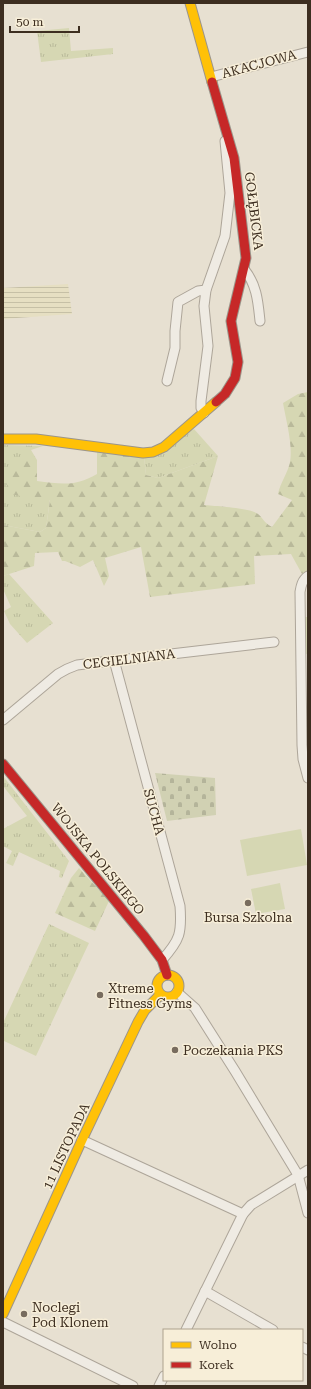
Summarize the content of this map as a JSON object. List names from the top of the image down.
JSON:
{
  "streets": {
    "street": [
      "AKACJOWA",
      "GOŁĘBICKA",
      "CEGIELNIANA",
      "SUCHA",
      "WOJSKA POLSKIEGO",
      "11 LISTOPADA"
    ]
  },
  "crossings": [
    ["AKACJOWA", "GOŁĘBICKA"],
    ["CEGIELNIANA", "SUCHA"],
    ["SUCHA", "WOJSKA POLSKIEGO"],
    ["WOJSKA POLSKIEGO", "11 LISTOPADA"]
  ],
  "places": [
    "Bursa Szkolna",
    "Xtreme Fitness Gyms",
    "Poczekania PKS",
    "Noclegi Pod Klonem"
  ],
  "legend": ["Wolno", "Korek"],
  "scale_bar": "50 m"
}
